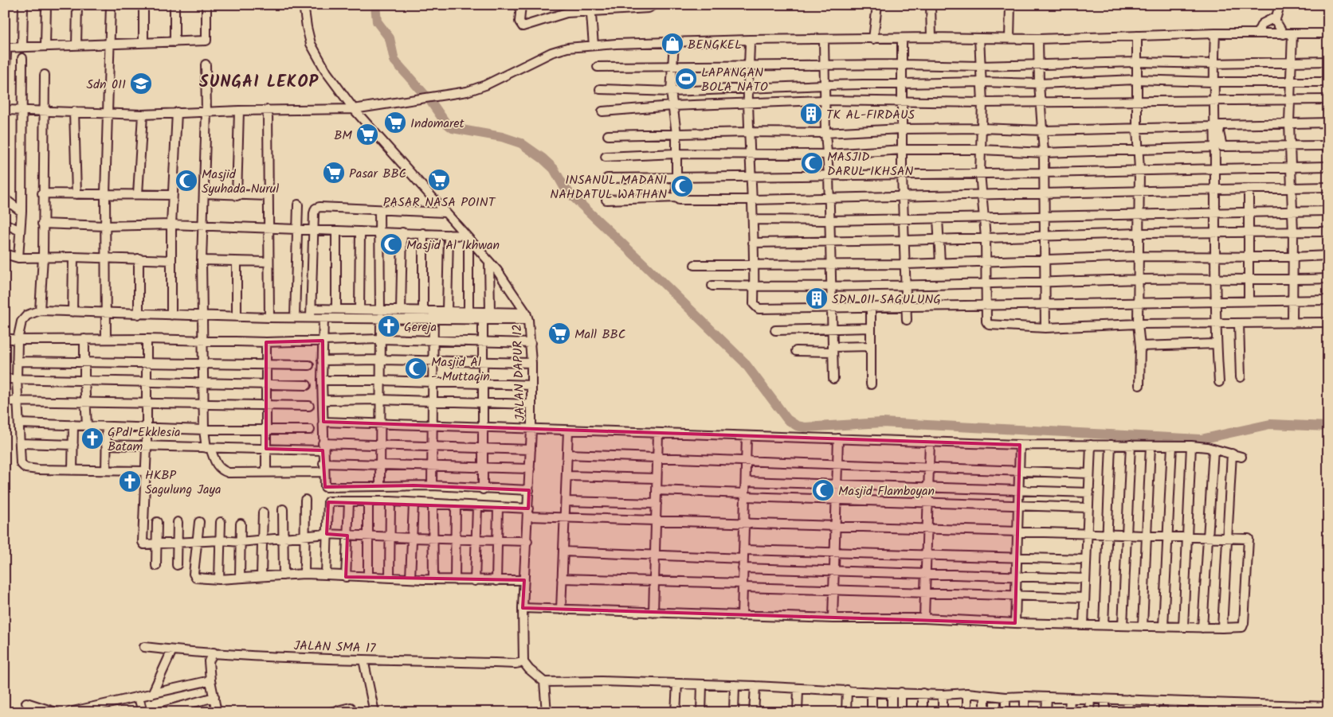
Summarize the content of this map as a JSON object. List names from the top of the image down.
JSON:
{
  "streets": {
    "street": ["JALAN DAPUR 12", "JALAN SMA 17"]
  },
  "crossings": [
    ["JALAN DAPUR 12", "JALAN SMA 17"]
  ],
  "districts": ["SUNGAI LEKOP"],
  "places": {
    "shop": ["BENGKEL"],
    "sports": ["LAPANGAN BOLA NATO"],
    "school or university": ["Sdn 011"],
    "building": ["TK AL-FIRDAUS", "SDN 011 SAGULUNG"],
    "supermarket": [
      "Indomaret",
      "BM",
      "Pasar BBC",
      "PASAR NASA POINT",
      "Mall BBC"
    ],
    "mosque": [
      "MASJID DARUL IKHSAN",
      "Masjid Syuhada Nurul",
      "INSANUL MADANI NAHDATUL WATHAN",
      "Masjid Al Ikhwan",
      "Masjid Al - Muttaqin",
      "Masjid Flamboyan"
    ],
    "church": ["Gereja", "GPdI Ekklesia Batam", "HKBP Sagulung Jaya"]
  }
}
